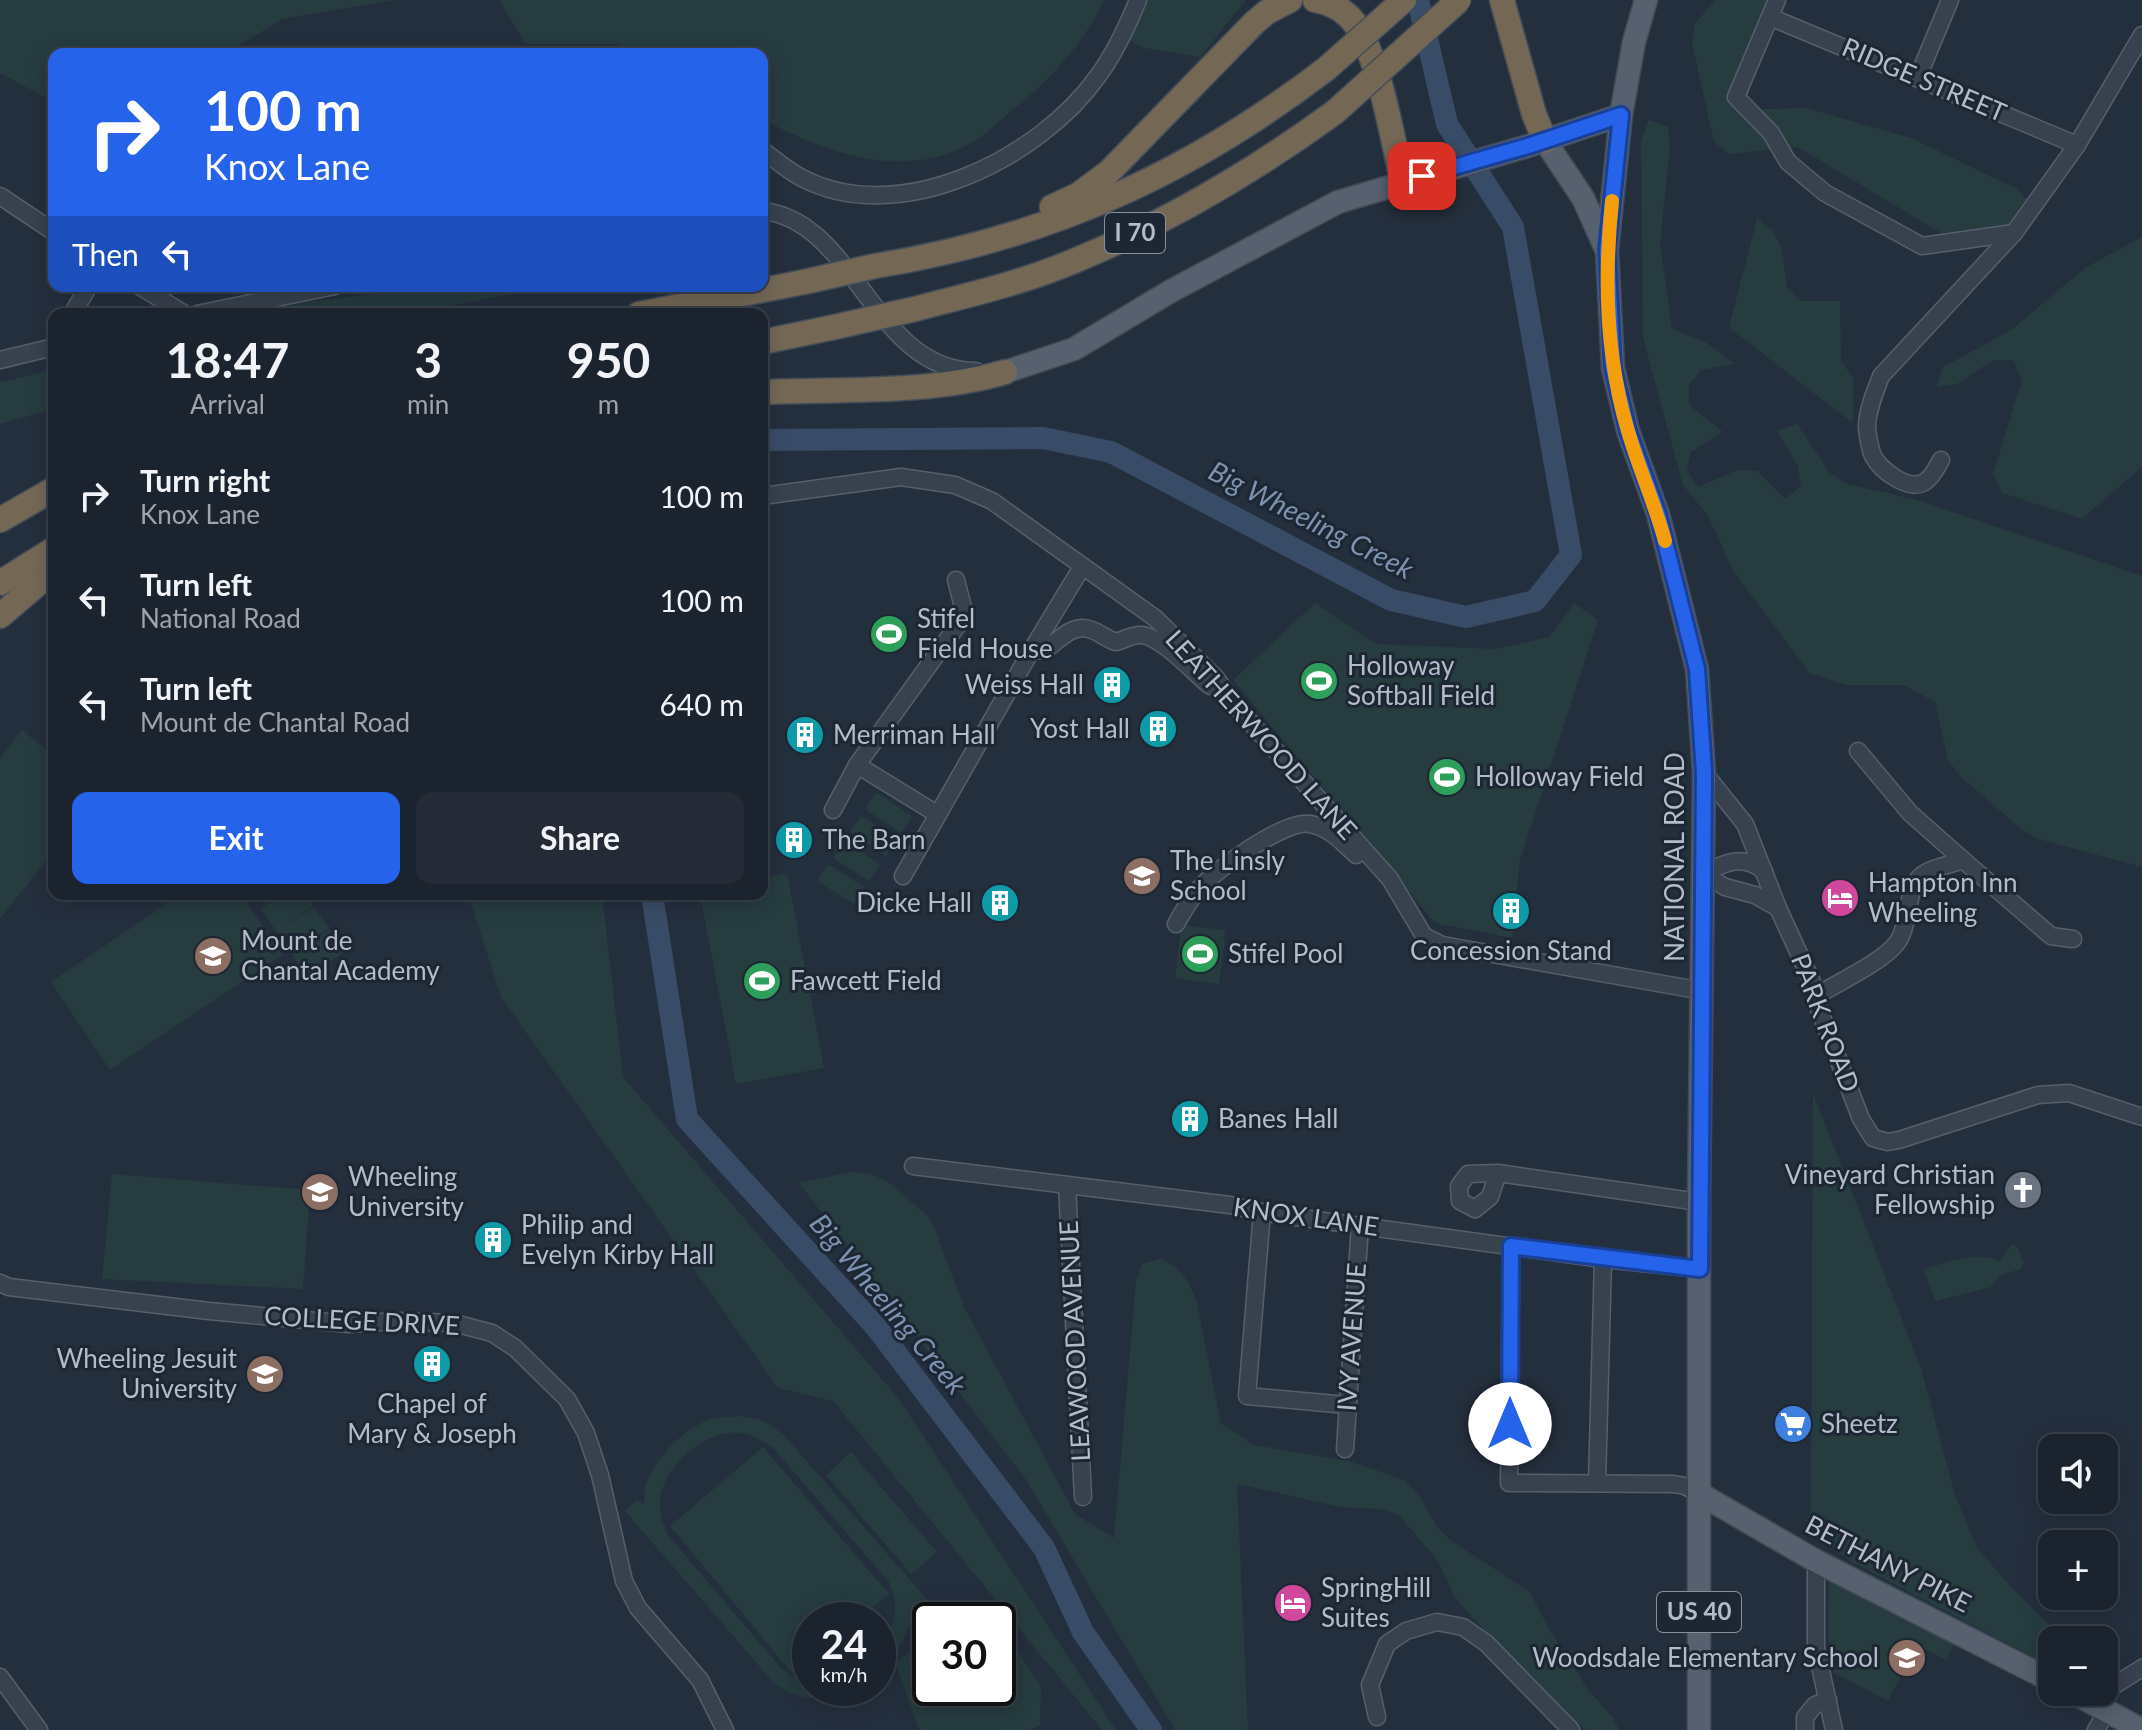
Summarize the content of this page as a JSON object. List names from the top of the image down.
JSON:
{
  "streets": {
    "highway": ["I 70"],
    "main road": ["NATIONAL ROAD", "BETHANY PIKE", "US 40"],
    "street": [
      "RIDGE STREET",
      "LEATHERWOOD LANE",
      "PARK ROAD",
      "KNOX LANE",
      "COLLEGE DRIVE",
      "IVY AVENUE",
      "LEAWOOD AVENUE"
    ]
  },
  "crossings": [
    ["LEATHERWOOD LANE", "NATIONAL ROAD"],
    ["NATIONAL ROAD", "PARK ROAD"],
    ["NATIONAL ROAD", "KNOX LANE"],
    ["NATIONAL ROAD", "BETHANY PIKE"],
    ["KNOX LANE", "IVY AVENUE"],
    ["KNOX LANE", "LEAWOOD AVENUE"]
  ],
  "water": ["Big Wheeling Creek"],
  "places": {
    "sports": [
      "Stifel Field House",
      "Holloway Softball Field",
      "Holloway Field",
      "Stifel Pool",
      "Fawcett Field"
    ],
    "building": [
      "Weiss Hall",
      "Yost Hall",
      "Merriman Hall",
      "The Barn",
      "Dicke Hall",
      "Concession Stand",
      "Banes Hall",
      "Philip and Evelyn Kirby Hall",
      "Chapel of Mary & Joseph"
    ],
    "school or university": [
      "The Linsly School",
      "Mount de Chantal Academy",
      "Wheeling University",
      "Wheeling Jesuit University",
      "Woodsdale Elementary School"
    ],
    "hotel": ["Hampton Inn Wheeling", "SpringHill Suites"],
    "church": ["Vineyard Christian Fellowship"],
    "supermarket": ["Sheetz"]
  },
  "page": {
    "turn": ["100 m", "Knox Lane"],
    "then": "Then",
    "eta": [
      "18:47",
      "Arrival",
      "3",
      "min",
      "950",
      "m"
    ],
    "list": [
      {
        "name": "Turn right",
        "note": "Knox Lane",
        "value": "100 m"
      },
      {
        "name": "Turn left",
        "note": "National Road",
        "value": "100 m"
      },
      {
        "name": "Turn left",
        "note": "Mount de Chantal Road",
        "value": "640 m"
      }
    ],
    "buttons": ["Exit", "Share"],
    "map_buttons": ["+", "−"],
    "speed": "24 km/h",
    "limit": "30"
  }
}
